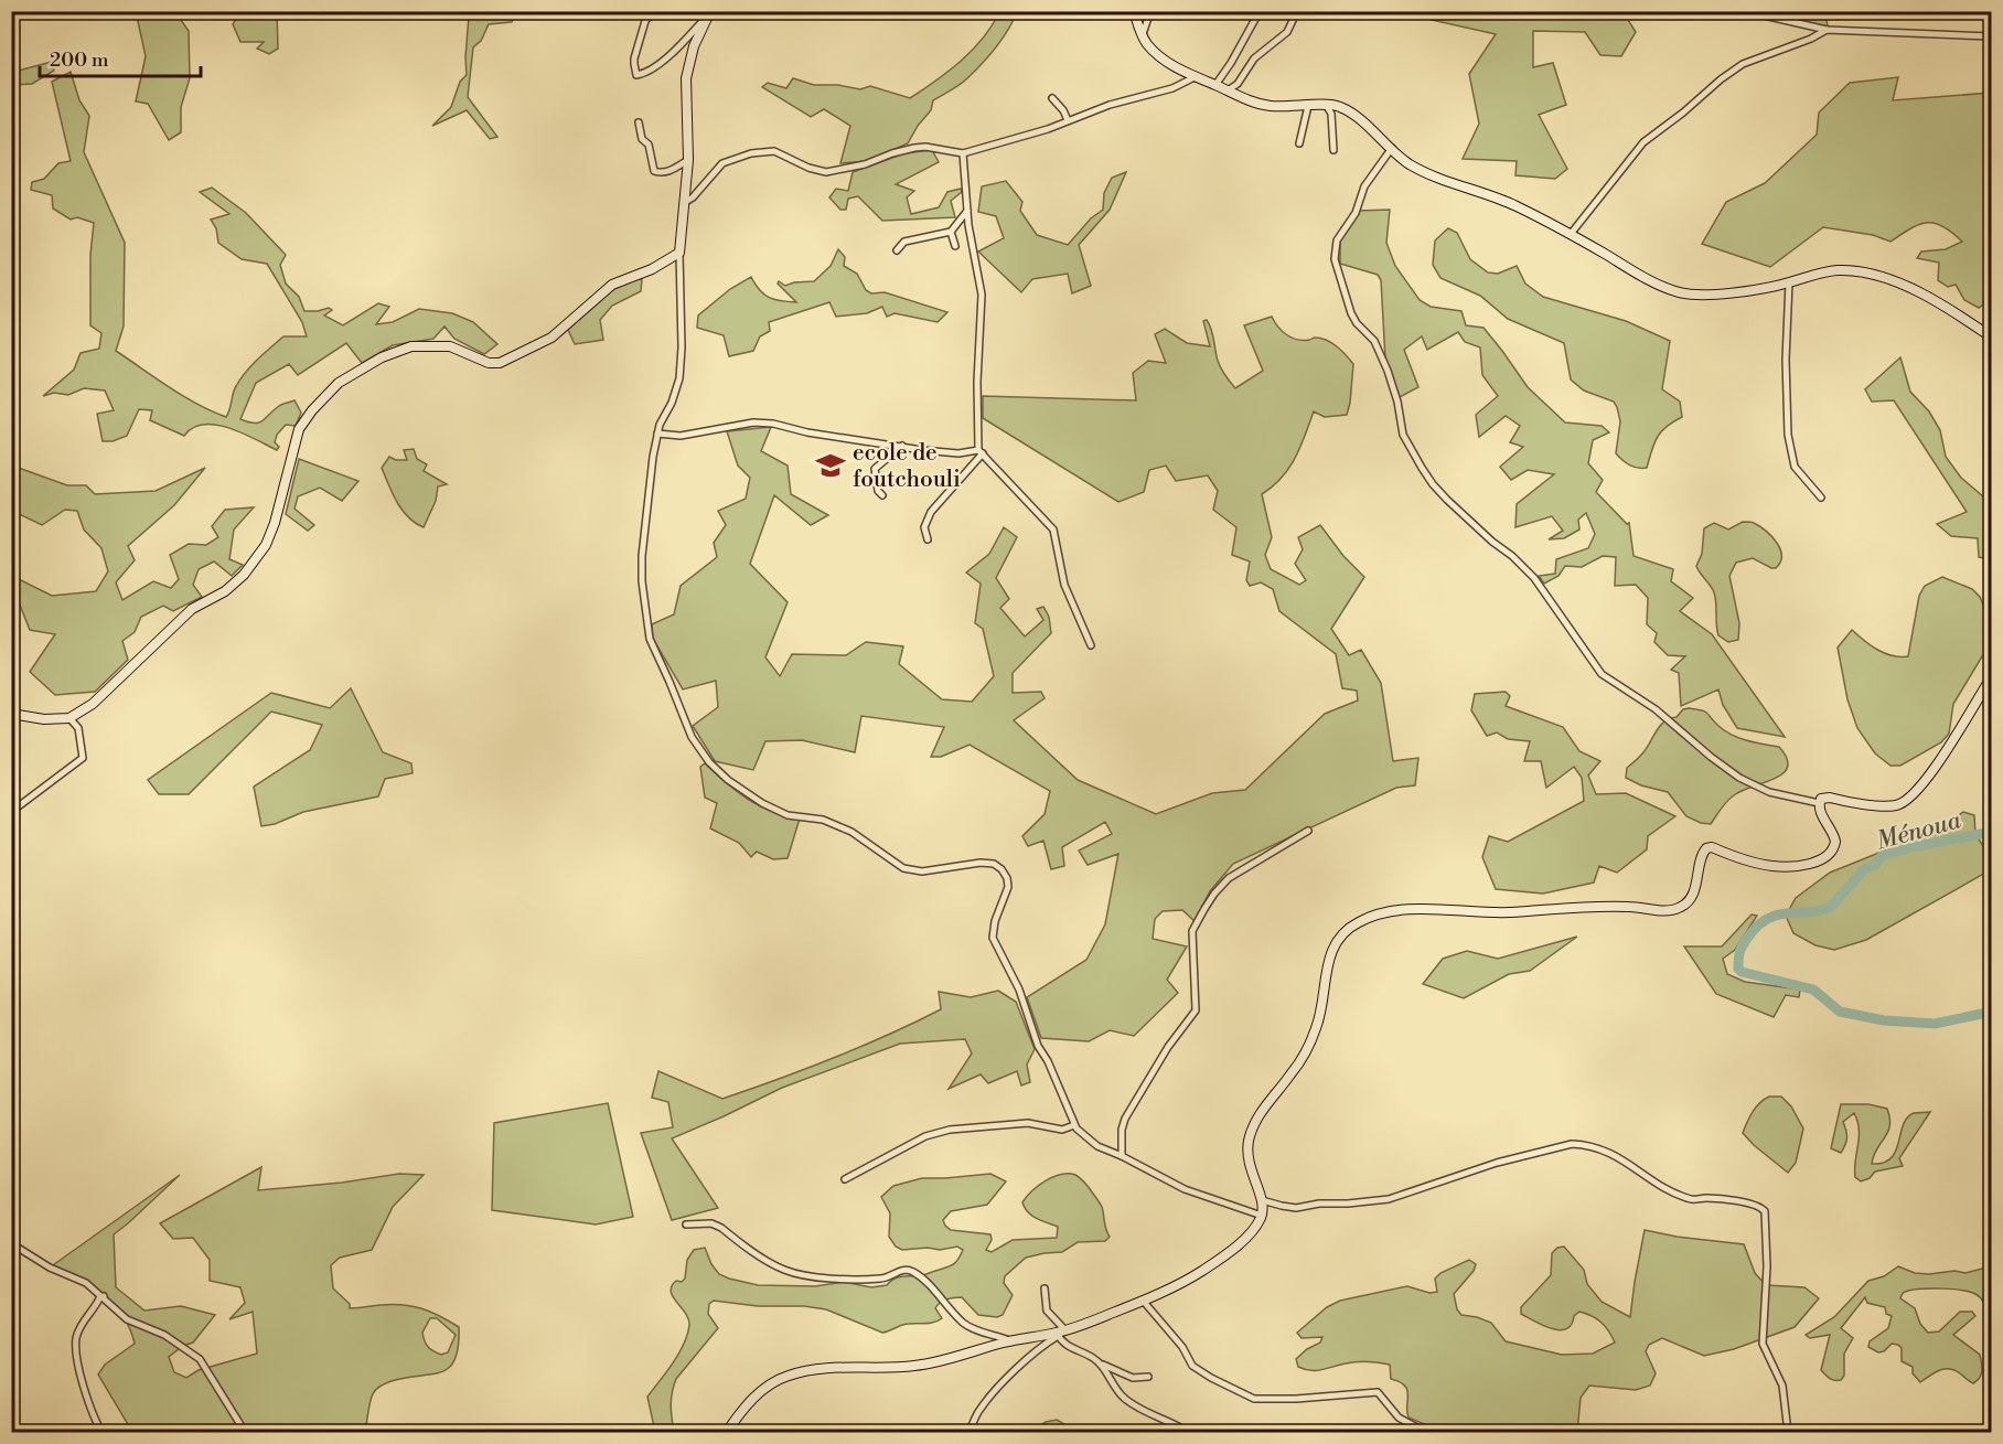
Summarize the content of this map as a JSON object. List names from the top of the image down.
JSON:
{
  "water": ["Ménoua"],
  "places": {
    "school or university": ["ecole de foutchouli"]
  },
  "scale_bar": "200 m"
}
